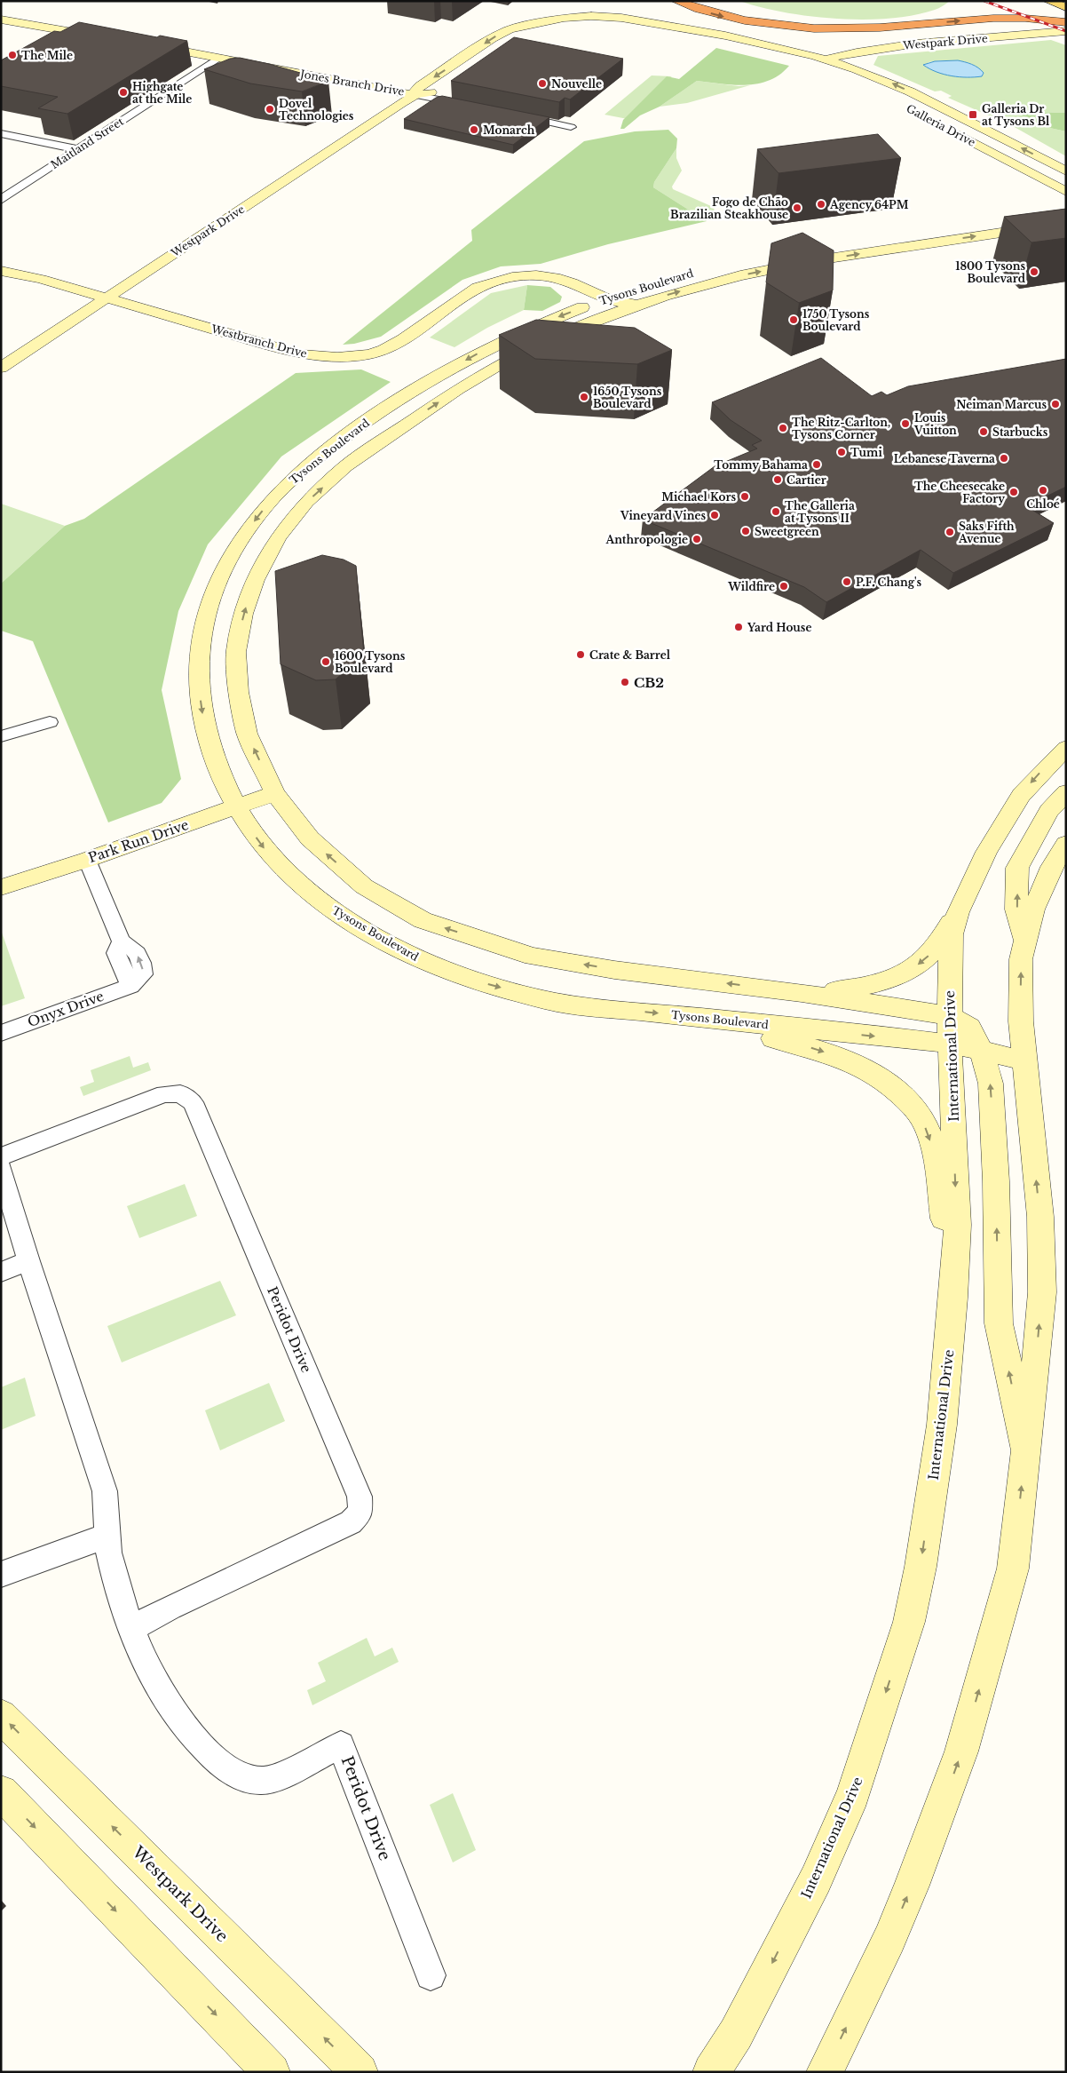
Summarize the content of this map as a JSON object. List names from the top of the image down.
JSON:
{
  "streets": {
    "street": [
      "Westpark Drive",
      "Jones Branch Drive",
      "Galleria Drive",
      "Maitland Street",
      "Tysons Boulevard",
      "Westbranch Drive",
      "Park Run Drive",
      "Onyx Drive",
      "International Drive",
      "Peridot Drive"
    ]
  },
  "crossings": [
    ["Westpark Drive", "Jones Branch Drive"],
    ["Westpark Drive", "Galleria Drive"],
    ["Westpark Drive", "Westbranch Drive"],
    ["Jones Branch Drive", "Maitland Street"],
    ["Tysons Boulevard", "Westbranch Drive"],
    ["Tysons Boulevard", "Park Run Drive"],
    ["Tysons Boulevard", "International Drive"],
    ["Park Run Drive", "Onyx Drive"]
  ],
  "places": {
    "other": [
      "The Mile",
      "Nouvelle",
      "Highgate at the Mile",
      "Dovel Technologies",
      "Monarch",
      "Agency 64PM",
      "Fogo de Chão Brazilian Steakhouse",
      "1800 Tysons Boulevard",
      "1750 Tysons Boulevard",
      "1650 Tysons Boulevard",
      "Neiman Marcus",
      "Louis Vuitton",
      "The Ritz-Carlton, Tysons Corner",
      "Starbucks",
      "Tumi",
      "Lebanese Taverna",
      "Tommy Bahama",
      "Cartier",
      "Chloé",
      "The Cheesecake Factory",
      "Michael Kors",
      "The Galleria at Tysons II",
      "Vineyard Vines",
      "Sweetgreen",
      "Saks Fifth Avenue",
      "Anthropologie",
      "P.F. Chang's",
      "Wildfire",
      "Yard House",
      "Crate & Barrel",
      "1600 Tysons Boulevard",
      "CB2"
    ],
    "transit": ["Galleria Dr at Tysons Bl"]
  }
}
